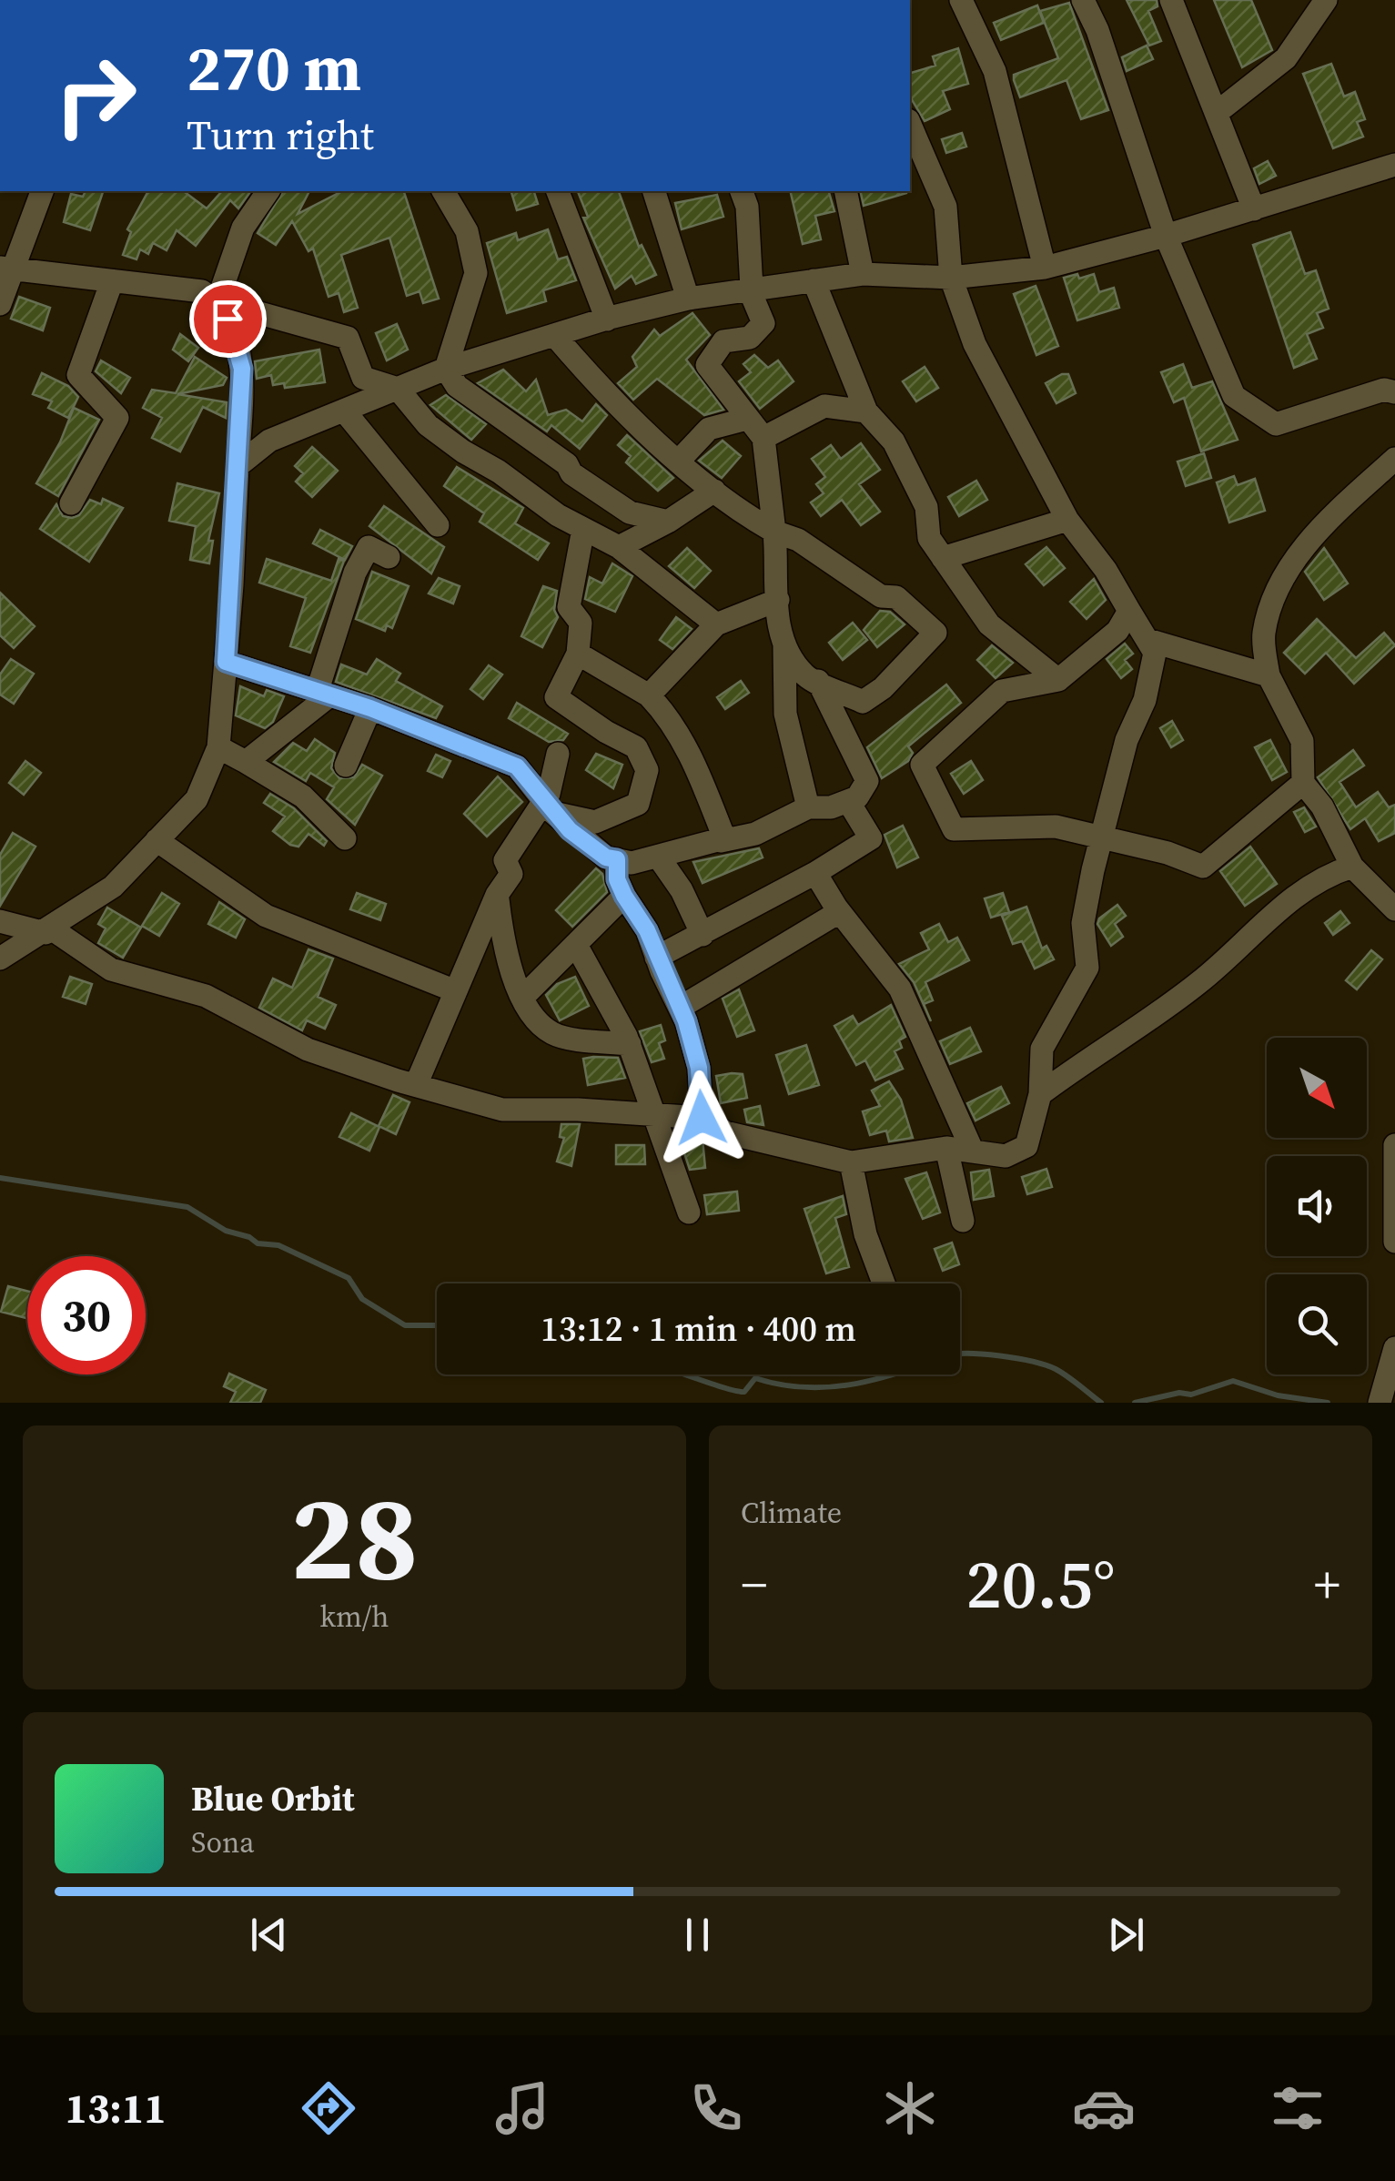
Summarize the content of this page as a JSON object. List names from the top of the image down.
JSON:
{
  "north": "bottom right",
  "page": {
    "turn": ["270 m", "Turn right"],
    "limit": "30",
    "trip": "13:12 · 1 min · 400 m",
    "tile": [
      ["28", "km/h"],
      "Climate"
    ],
    "heat": ["−", "20.5°", "+"],
    "song": ["Blue Orbit", "Sona"],
    "tabs": "13:11"
  }
}
